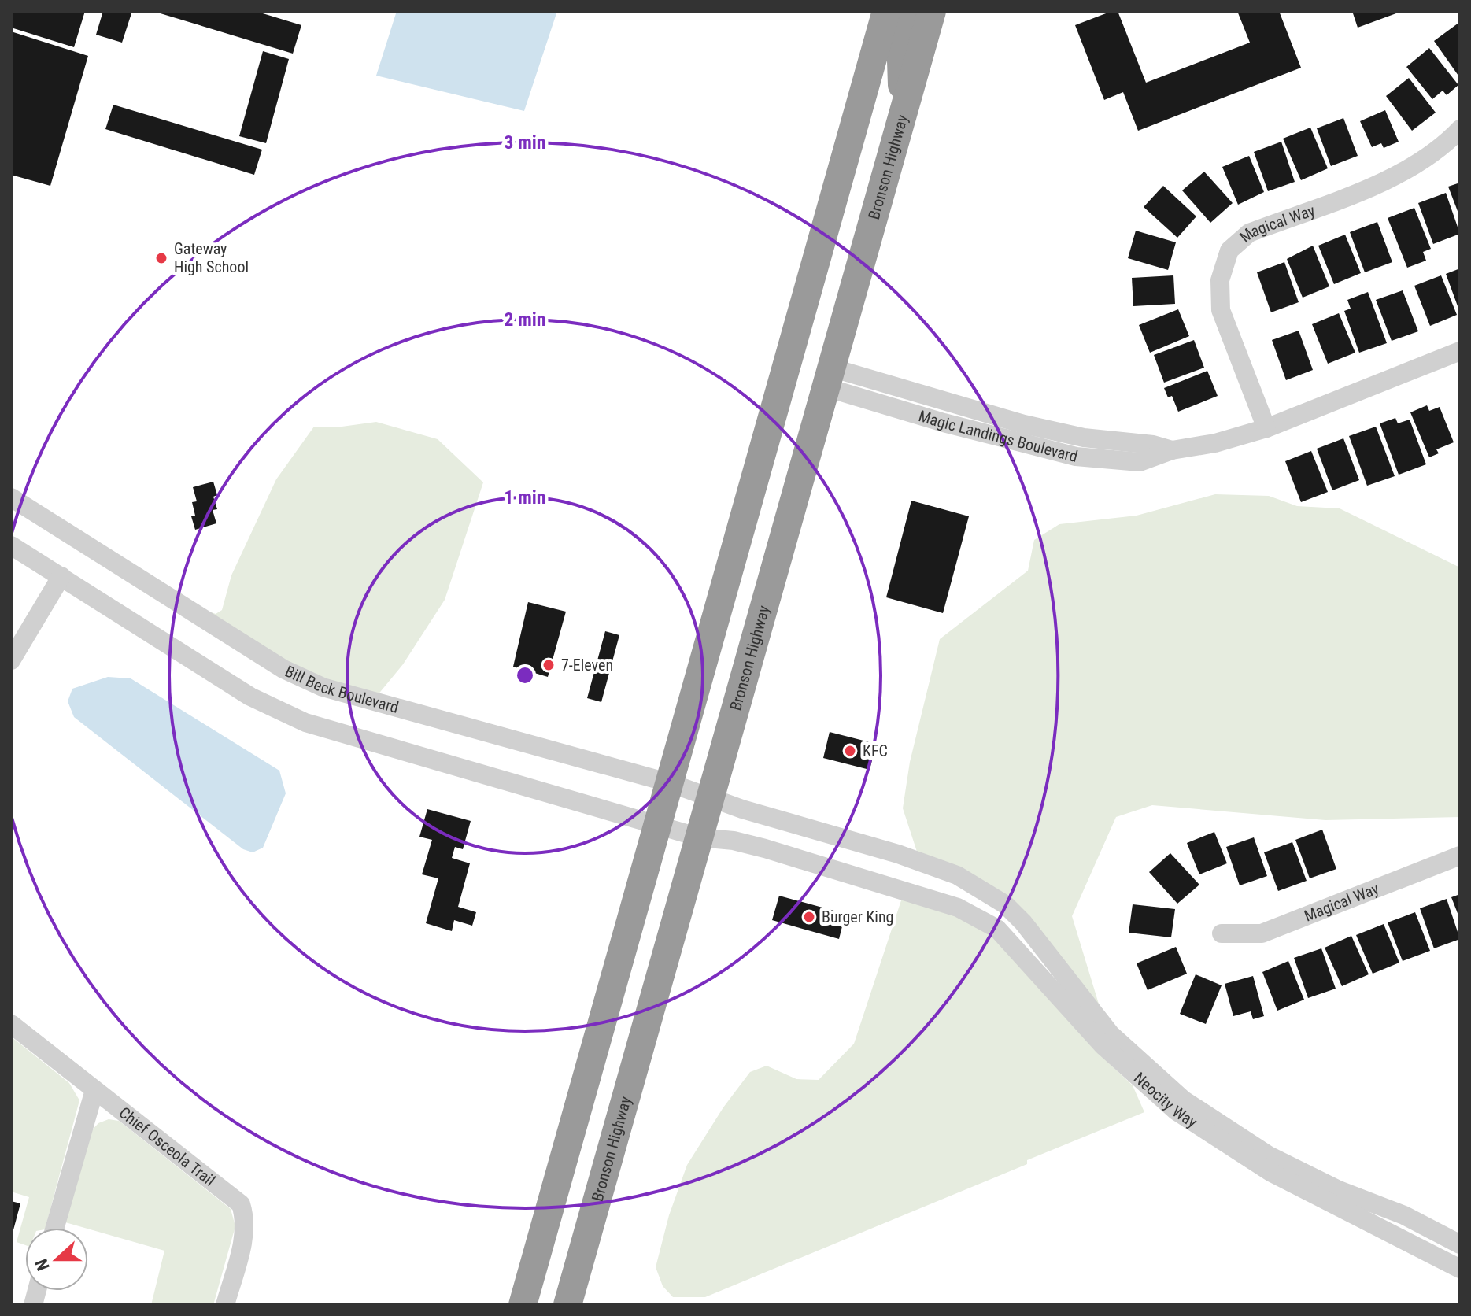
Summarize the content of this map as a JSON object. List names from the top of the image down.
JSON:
{
  "streets": {
    "highway": ["Bronson Highway"],
    "street": [
      "Magical Way",
      "Magic Landings Boulevard",
      "Bill Beck Boulevard",
      "Neocity Way",
      "Chief Osceola Trail"
    ]
  },
  "crossings": [
    ["Bronson Highway", "Magic Landings Boulevard"],
    ["Bronson Highway", "Bill Beck Boulevard"],
    ["Bronson Highway", "Neocity Way"],
    ["Magical Way", "Magic Landings Boulevard"],
    ["Bill Beck Boulevard", "Neocity Way"]
  ],
  "places": [
    "Gateway High School",
    "7-Eleven",
    "KFC",
    "Burger King"
  ],
  "north": "left",
  "rings": ["3 min", "2 min", "1 min"]
}
